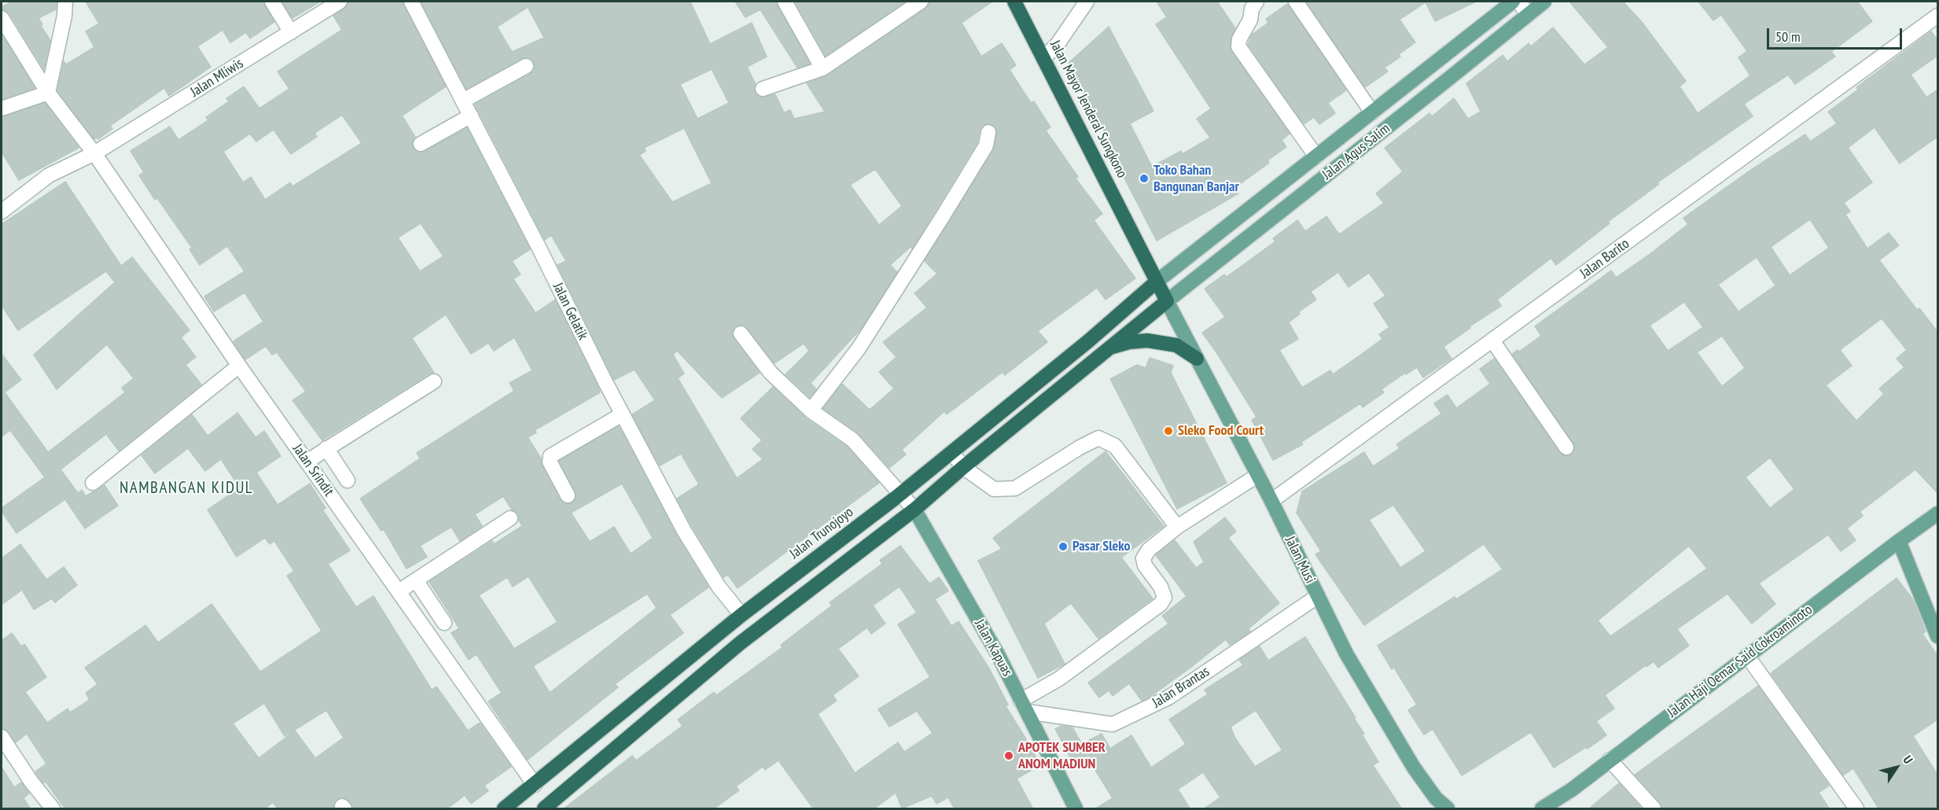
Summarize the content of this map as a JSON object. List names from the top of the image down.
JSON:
{
  "streets": {
    "highway": ["Jalan Mayor Jenderal Sungkono", "Jalan Trunojoyo"],
    "main road": [
      "Jalan Agus Salim",
      "Jalan Musi",
      "Jalan Kapuas",
      "Jalan Haji Oemar Said Cokroaminoto"
    ],
    "street": [
      "Jalan Mliwis",
      "Jalan Barito",
      "Jalan Gelatik",
      "Jalan Srindit",
      "Jalan Brantas"
    ]
  },
  "crossings": [
    ["Jalan Mliwis", "Jalan Srindit"],
    ["Jalan Mayor Jenderal Sungkono", "Jalan Agus Salim"],
    ["Jalan Mayor Jenderal Sungkono", "Jalan Trunojoyo"],
    ["Jalan Mayor Jenderal Sungkono", "Jalan Musi"],
    ["Jalan Agus Salim", "Jalan Musi"],
    ["Jalan Barito", "Jalan Musi"],
    ["Jalan Gelatik", "Jalan Trunojoyo"],
    ["Jalan Srindit", "Jalan Trunojoyo"],
    ["Jalan Trunojoyo", "Jalan Kapuas"],
    ["Jalan Musi", "Jalan Brantas"],
    ["Jalan Kapuas", "Jalan Brantas"]
  ],
  "districts": ["NAMBANGAN KIDUL"],
  "places": [
    "Toko Bahan Bangunan Banjar",
    "Sleko Food Court",
    "Pasar Sleko",
    "APOTEK SUMBER ANOM MADIUN"
  ],
  "scale_bar": "50 m",
  "north": "top right"
}
